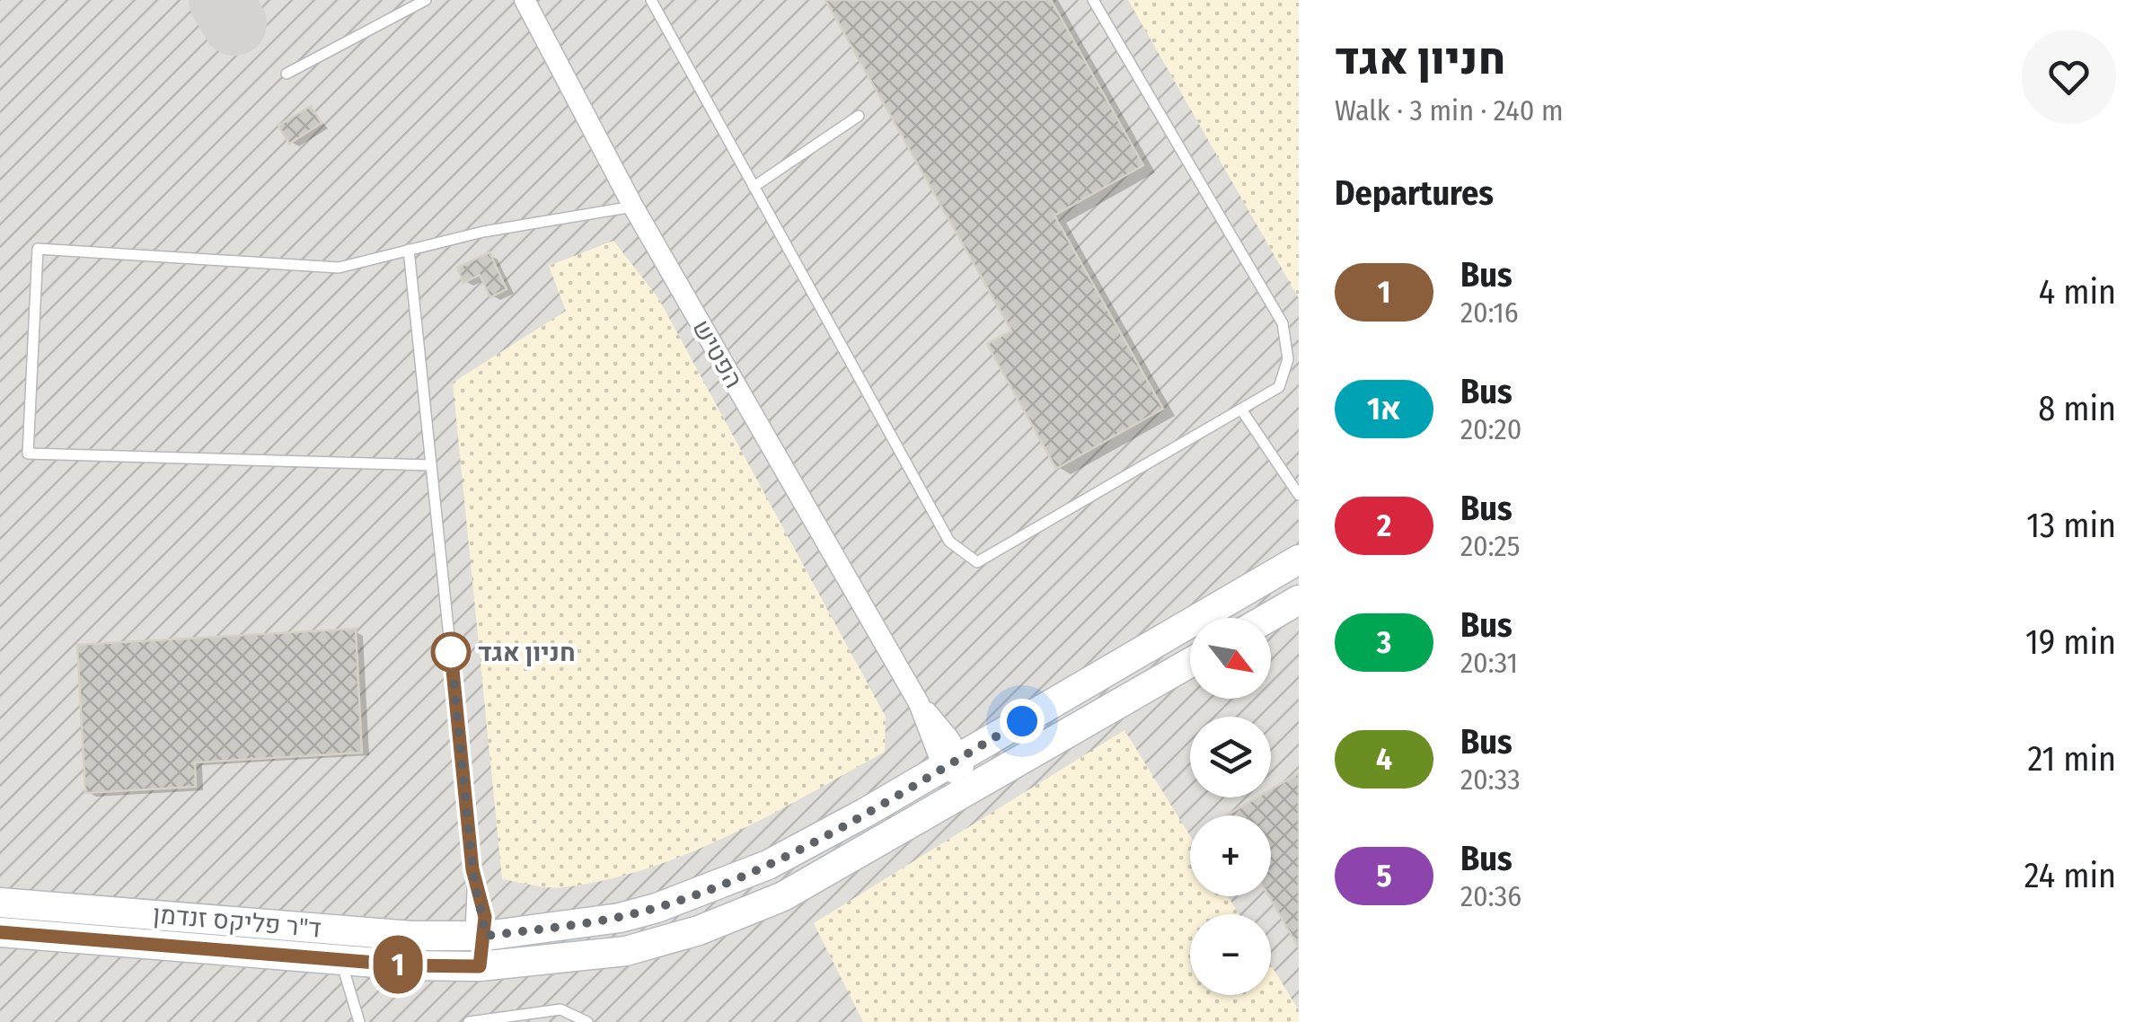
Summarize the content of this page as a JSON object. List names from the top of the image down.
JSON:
{
  "streets": {
    "street": ["הפטיש", "ד\"ר פליקס זנדמן"]
  },
  "crossings": [
    ["הפטיש", "ד\"ר פליקס זנדמן"]
  ],
  "places": ["חניון אגד"],
  "lines": ["bus line 1"],
  "north": "bottom right",
  "page": {
    "on_map": "1",
    "heading": [
      ["חניון אגד", "Walk · 3 min · 240 m"],
      "Departures"
    ],
    "list": [
      {
        "mark": "1",
        "name": "Bus",
        "note": "20:16",
        "value": "4 min"
      },
      {
        "mark": "1א",
        "name": "Bus",
        "note": "20:20",
        "value": "8 min"
      },
      {
        "mark": "2",
        "name": "Bus",
        "note": "20:25",
        "value": "13 min"
      },
      {
        "mark": "3",
        "name": "Bus",
        "note": "20:31",
        "value": "19 min"
      },
      {
        "mark": "4",
        "name": "Bus",
        "note": "20:33",
        "value": "21 min"
      },
      {
        "mark": "5",
        "name": "Bus",
        "note": "20:36",
        "value": "24 min"
      }
    ],
    "map_buttons": ["+", "−"]
  }
}
